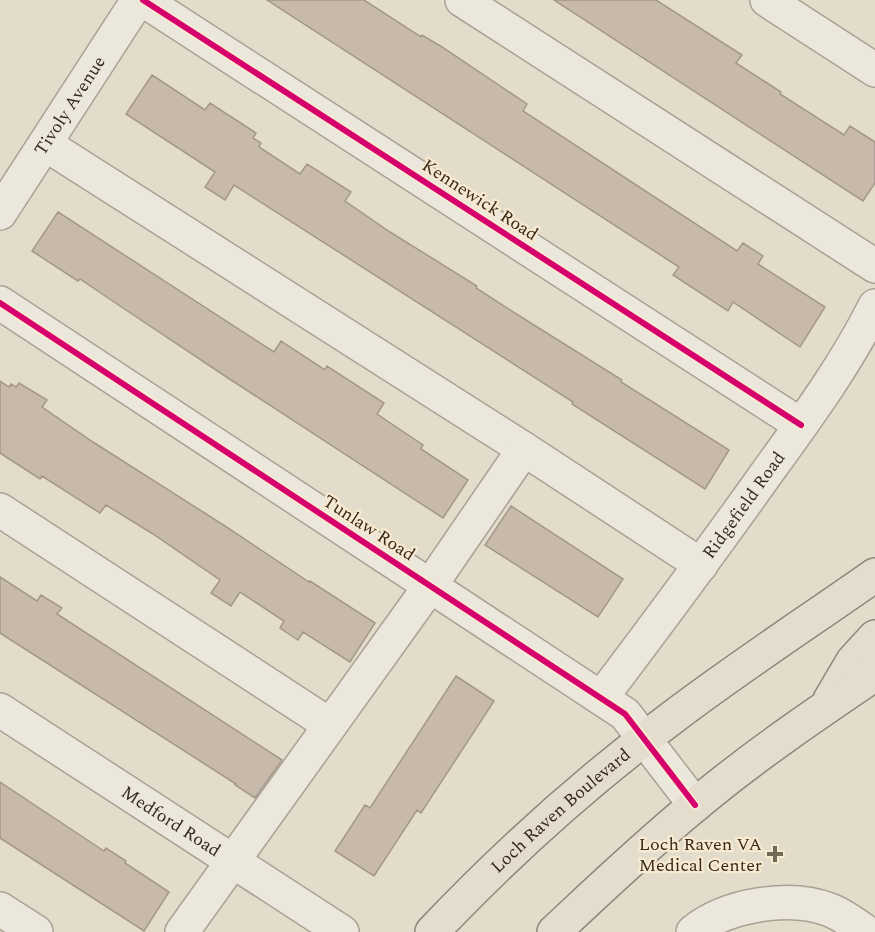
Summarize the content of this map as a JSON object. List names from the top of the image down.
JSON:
{
  "streets": {
    "main road": ["Loch Raven Boulevard"],
    "street": [
      "Tivoly Avenue",
      "Kennewick Road",
      "Ridgefield Road",
      "Tunlaw Road",
      "Medford Road"
    ]
  },
  "crossings": [
    ["Tivoly Avenue", "Kennewick Road"],
    ["Kennewick Road", "Ridgefield Road"],
    ["Ridgefield Road", "Tunlaw Road"],
    ["Tunlaw Road", "Loch Raven Boulevard"]
  ],
  "places": {
    "health": ["Loch Raven VA Medical Center"]
  }
}
